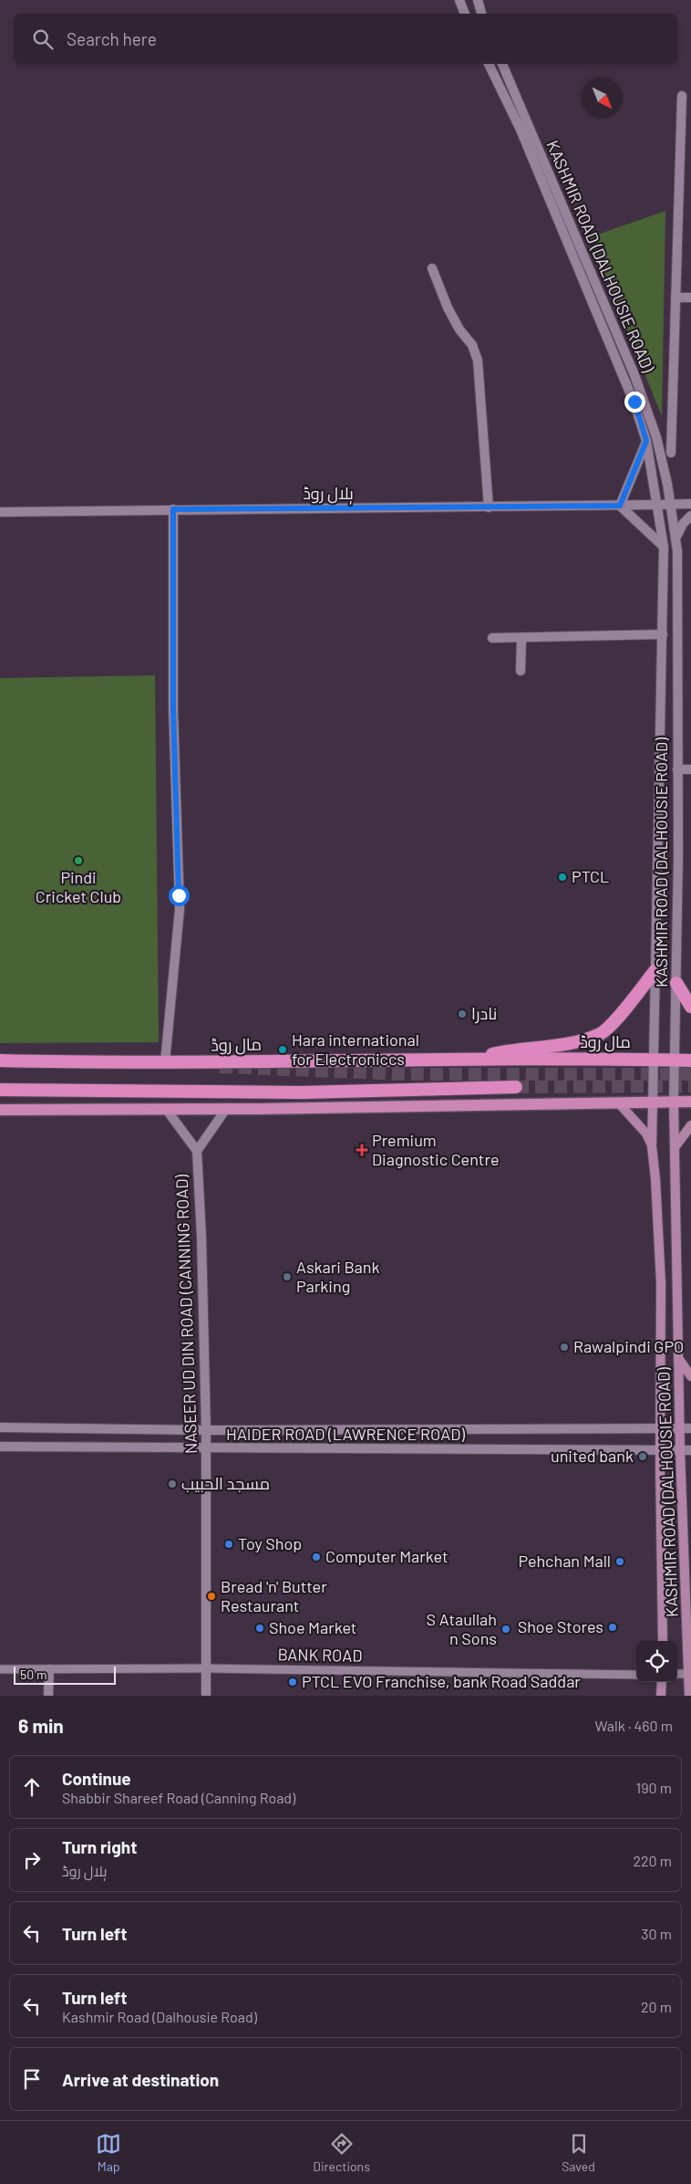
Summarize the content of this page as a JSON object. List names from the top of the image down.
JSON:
{
  "streets": {
    "highway": ["مال روڈ"],
    "main road": ["KASHMIR ROAD (DALHOUSIE ROAD)"],
    "street": [
      "ہلال روڈ",
      "NASEER UD DIN ROAD (CANNING ROAD)",
      "HAIDER ROAD (LAWRENCE ROAD)",
      "BANK ROAD"
    ]
  },
  "crossings": [
    ["KASHMIR ROAD (DALHOUSIE ROAD)", "ہلال روڈ"],
    ["KASHMIR ROAD (DALHOUSIE ROAD)", "مال روڈ"],
    ["KASHMIR ROAD (DALHOUSIE ROAD)", "HAIDER ROAD (LAWRENCE ROAD)"],
    ["NASEER UD DIN ROAD (CANNING ROAD)", "HAIDER ROAD (LAWRENCE ROAD)"],
    ["NASEER UD DIN ROAD (CANNING ROAD)", "BANK ROAD"]
  ],
  "places": {
    "other": [
      "Pindi Cricket Club",
      "PTCL",
      "نادرا",
      "Hara international for Electroniccs",
      "Askari Bank Parking",
      "Rawalpindi GPO",
      "united bank",
      "مسجد الحبیب",
      "Toy Shop",
      "Computer Market",
      "Pehchan Mall",
      "Bread 'n' Butter Restaurant",
      "Shoe Stores",
      "Shoe Market",
      "S Ataullah n Sons",
      "PTCL EVO Franchise, bank Road Saddar"
    ],
    "health": ["Premium Diagnostic Centre"]
  },
  "scale_bar": "50 m",
  "north": "bottom right",
  "page": {
    "search": "Search here",
    "scale": "50 m",
    "heading": ["6 min", "Walk · 460 m"],
    "list": [
      ["Continue", "Shabbir Shareef Road (Canning Road)", "190 m"],
      ["Turn right", "ہلال روڈ", "220 m"],
      ["Turn left", "30 m"],
      ["Turn left", "Kashmir Road (Dalhousie Road)", "20 m"],
      "Arrive at destination"
    ],
    "nav": ["Map", "Directions", "Saved"]
  }
}
